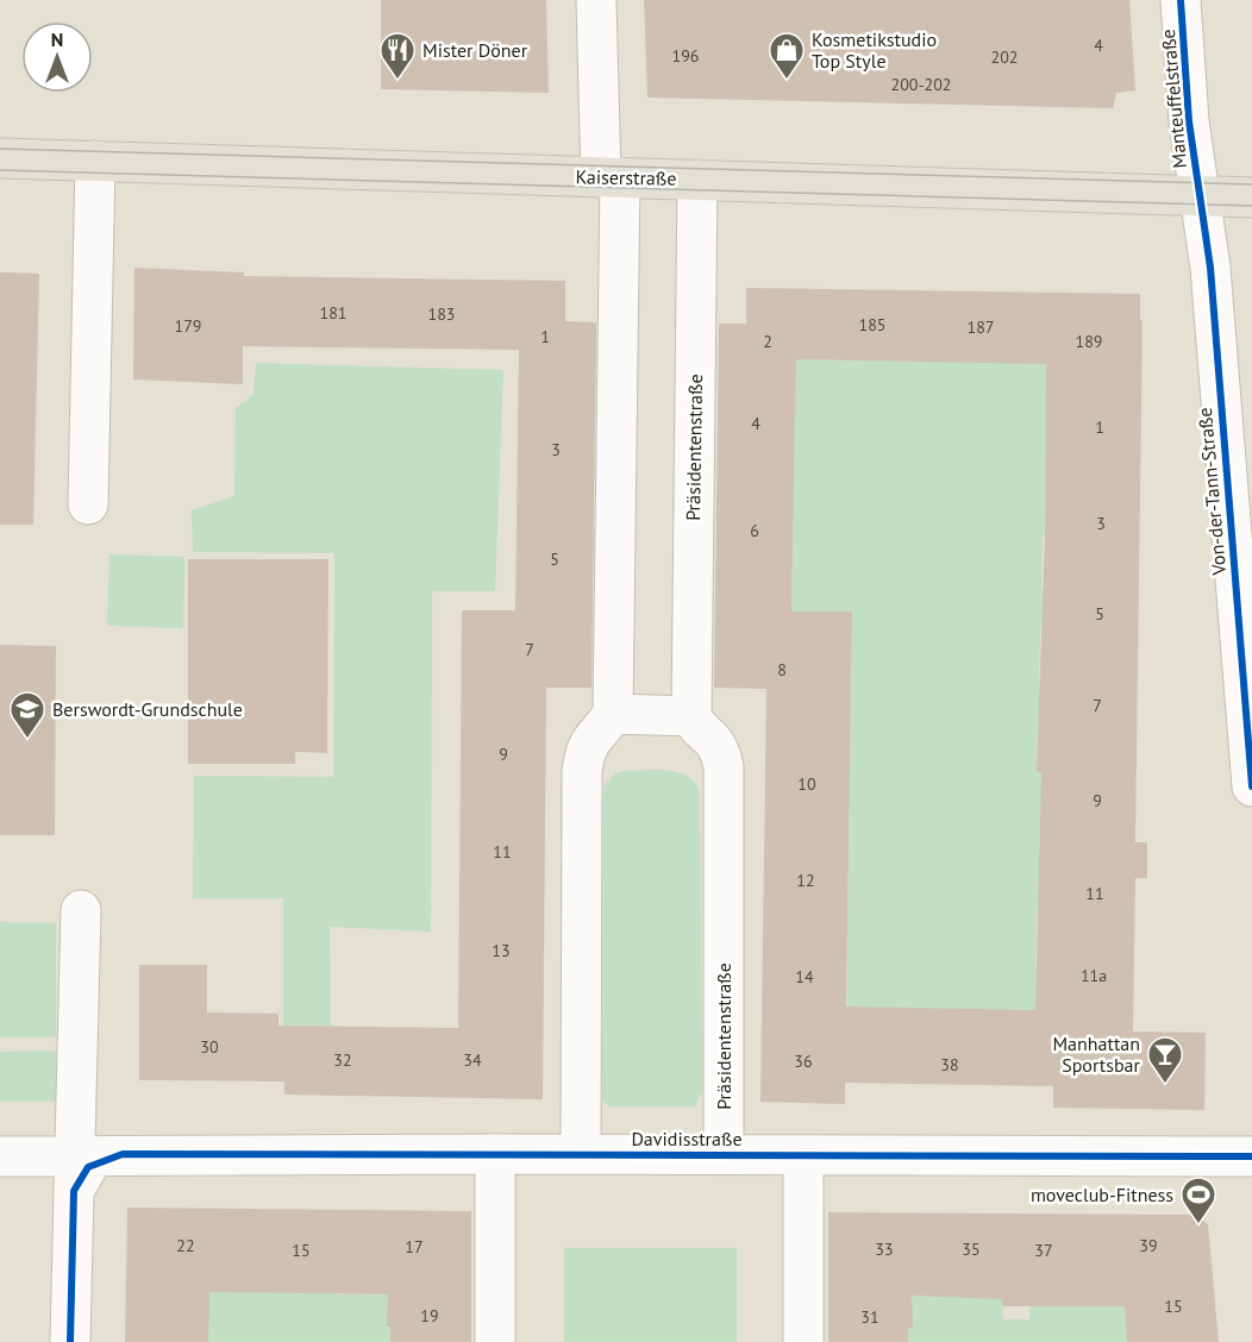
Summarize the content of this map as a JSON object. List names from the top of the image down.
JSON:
{
  "streets": {
    "main road": ["Kaiserstraße"],
    "street": [
      "Manteuffelstraße",
      "Präsidentenstraße",
      "Von-der-Tann-Straße",
      "Davidisstraße"
    ]
  },
  "crossings": [
    ["Manteuffelstraße", "Kaiserstraße"],
    ["Manteuffelstraße", "Von-der-Tann-Straße"],
    ["Kaiserstraße", "Präsidentenstraße"],
    ["Kaiserstraße", "Von-der-Tann-Straße"],
    ["Präsidentenstraße", "Davidisstraße"]
  ],
  "places": {
    "restaurant": ["Mister Döner"],
    "shop": ["Kosmetikstudio Top Style"],
    "school or university": ["Berswordt-Grundschule"],
    "bar": ["Manhattan Sportsbar"],
    "sports": ["moveclub-Fitness"]
  },
  "house_numbers": [
    "4",
    "196",
    "202",
    "200-202",
    "181",
    "183",
    "185",
    "179",
    "187",
    "1",
    "2",
    "189",
    "4",
    "1",
    "3",
    "3",
    "6",
    "5",
    "5",
    "7",
    "8",
    "7",
    "9",
    "10",
    "9",
    "11",
    "12",
    "11",
    "13",
    "11a",
    "14",
    "30",
    "32",
    "34",
    "36",
    "38",
    "22",
    "39",
    "17",
    "33",
    "35",
    "15",
    "37",
    "15",
    "19",
    "31"
  ],
  "north": "top"
}
